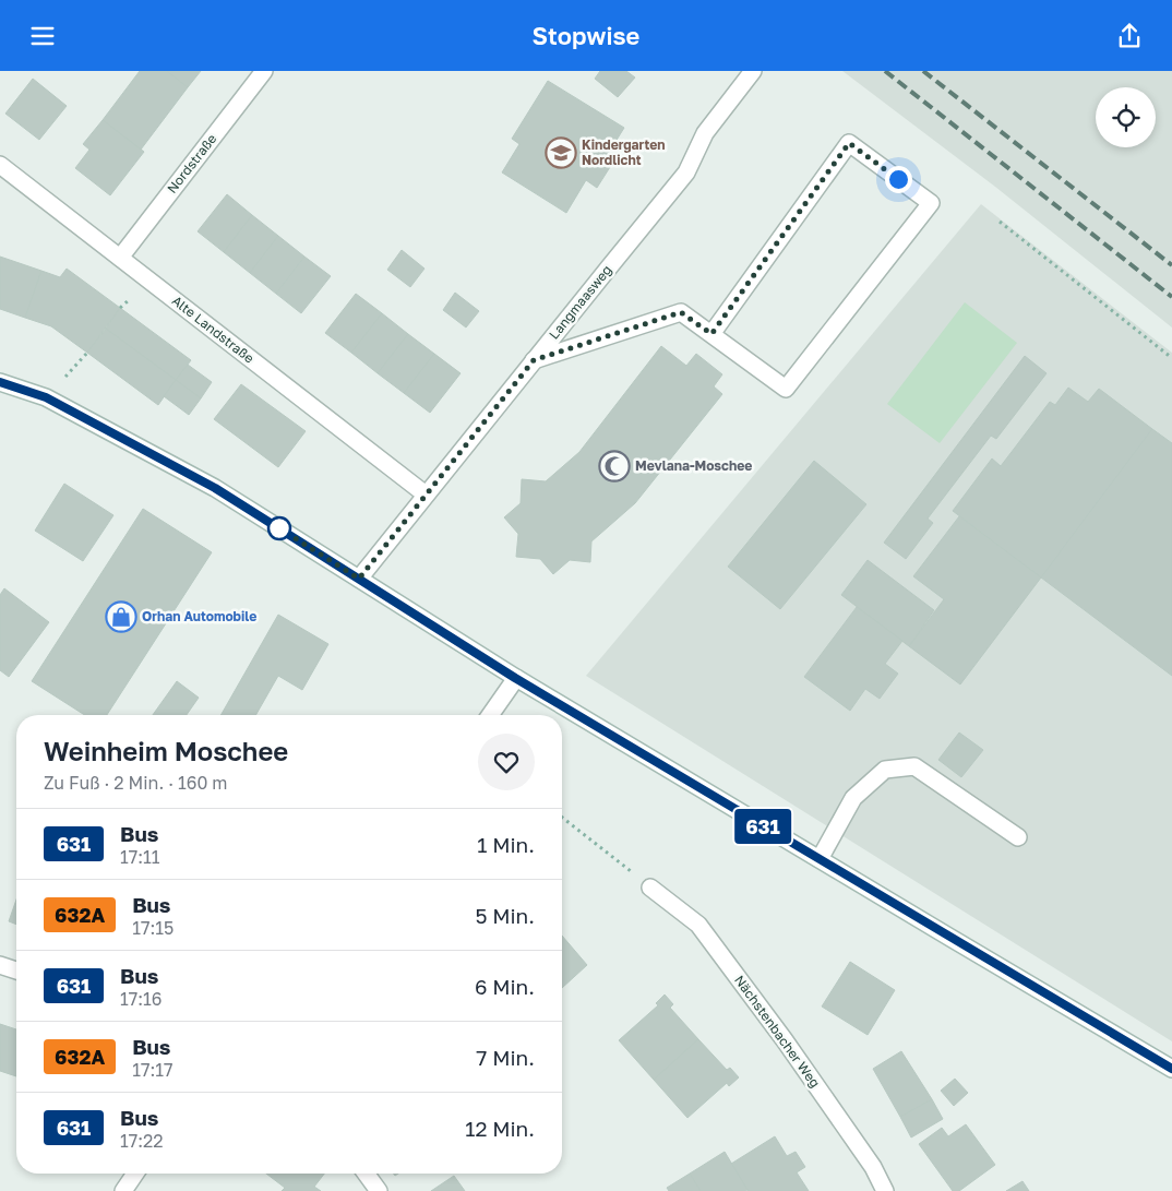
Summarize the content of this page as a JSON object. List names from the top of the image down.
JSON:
{
  "streets": {
    "street": [
      "Nordstraße",
      "Langmaasweg",
      "Alte Landstraße",
      "Nächstenbacher Weg"
    ]
  },
  "crossings": [
    ["Nordstraße", "Alte Landstraße"],
    ["Langmaasweg", "Alte Landstraße"]
  ],
  "places": {
    "school or university": ["Kindergarten Nordlicht"],
    "mosque": ["Mevlana-Moschee"],
    "shop": ["Orhan Automobile"]
  },
  "lines": ["bus line 631"],
  "page": {
    "header": "Stopwise",
    "on_map": "631",
    "heading": ["Weinheim Moschee", "Zu Fuß · 2 Min. · 160 m"],
    "list": [
      {
        "mark": "631",
        "name": "Bus",
        "note": "17:11",
        "value": "1 Min."
      },
      {
        "mark": "632A",
        "name": "Bus",
        "note": "17:15",
        "value": "5 Min."
      },
      {
        "mark": "631",
        "name": "Bus",
        "note": "17:16",
        "value": "6 Min."
      },
      {
        "mark": "632A",
        "name": "Bus",
        "note": "17:17",
        "value": "7 Min."
      },
      {
        "mark": "631",
        "name": "Bus",
        "note": "17:22",
        "value": "12 Min."
      }
    ]
  }
}
